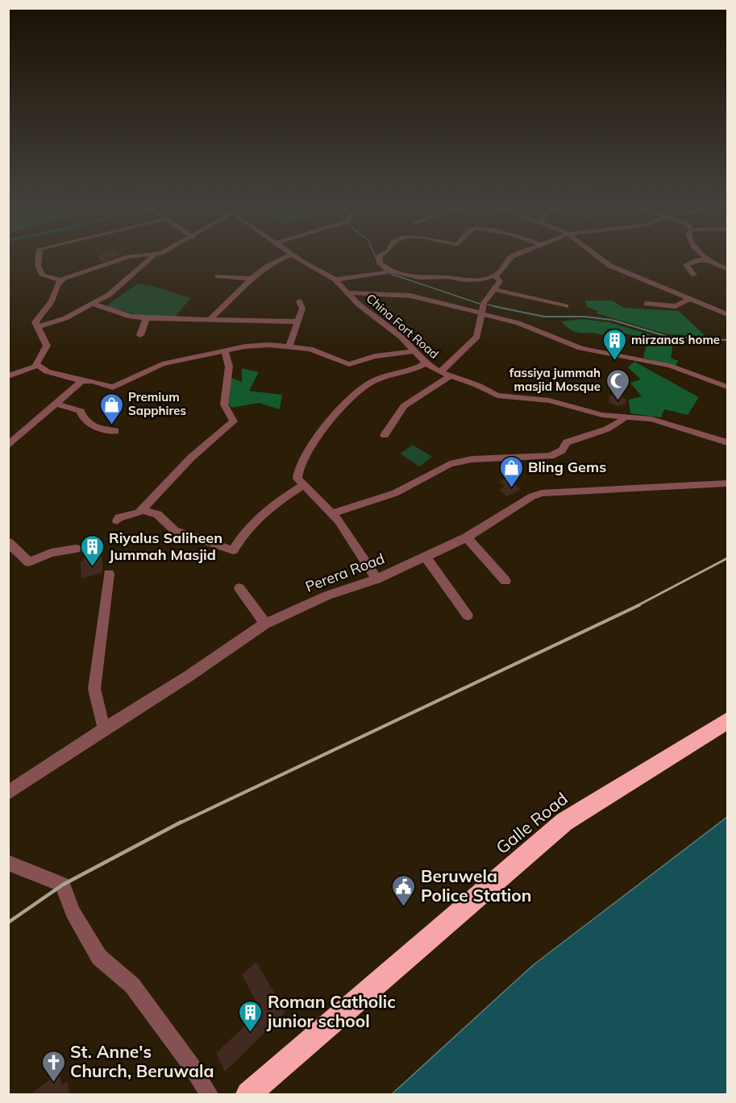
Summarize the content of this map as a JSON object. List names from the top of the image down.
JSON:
{
  "streets": {
    "highway": ["Galle Road"],
    "street": ["China Fort Road", "Perera Road"]
  },
  "places": {
    "building": ["mirzanas home", "Riyalus Saliheen Jummah Masjid", "Roman Catholic junior school"],
    "mosque": ["fassiya jummah masjid Mosque"],
    "shop": ["Premium Sapphires", "Bling Gems"],
    "public building": ["Beruwela Police Station"],
    "church": ["St. Anne's Church, Beruwala"]
  }
}
